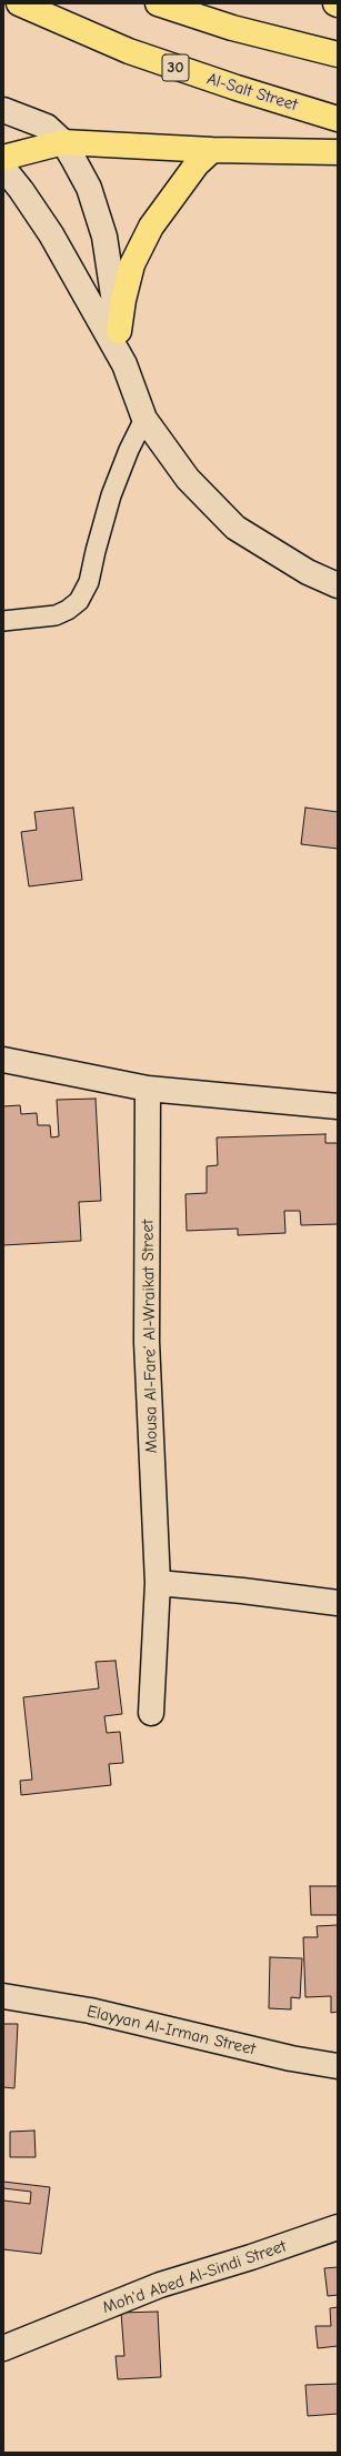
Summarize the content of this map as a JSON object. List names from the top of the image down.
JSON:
{
  "streets": {
    "main road": ["30", "Al-Salt Street"],
    "street": ["Mousa Al-Fare‘ Al-Wraikat Street", "Elayyan Al-Irman Street", "Moh'd Abed Al-Sindi Street"]
  }
}
